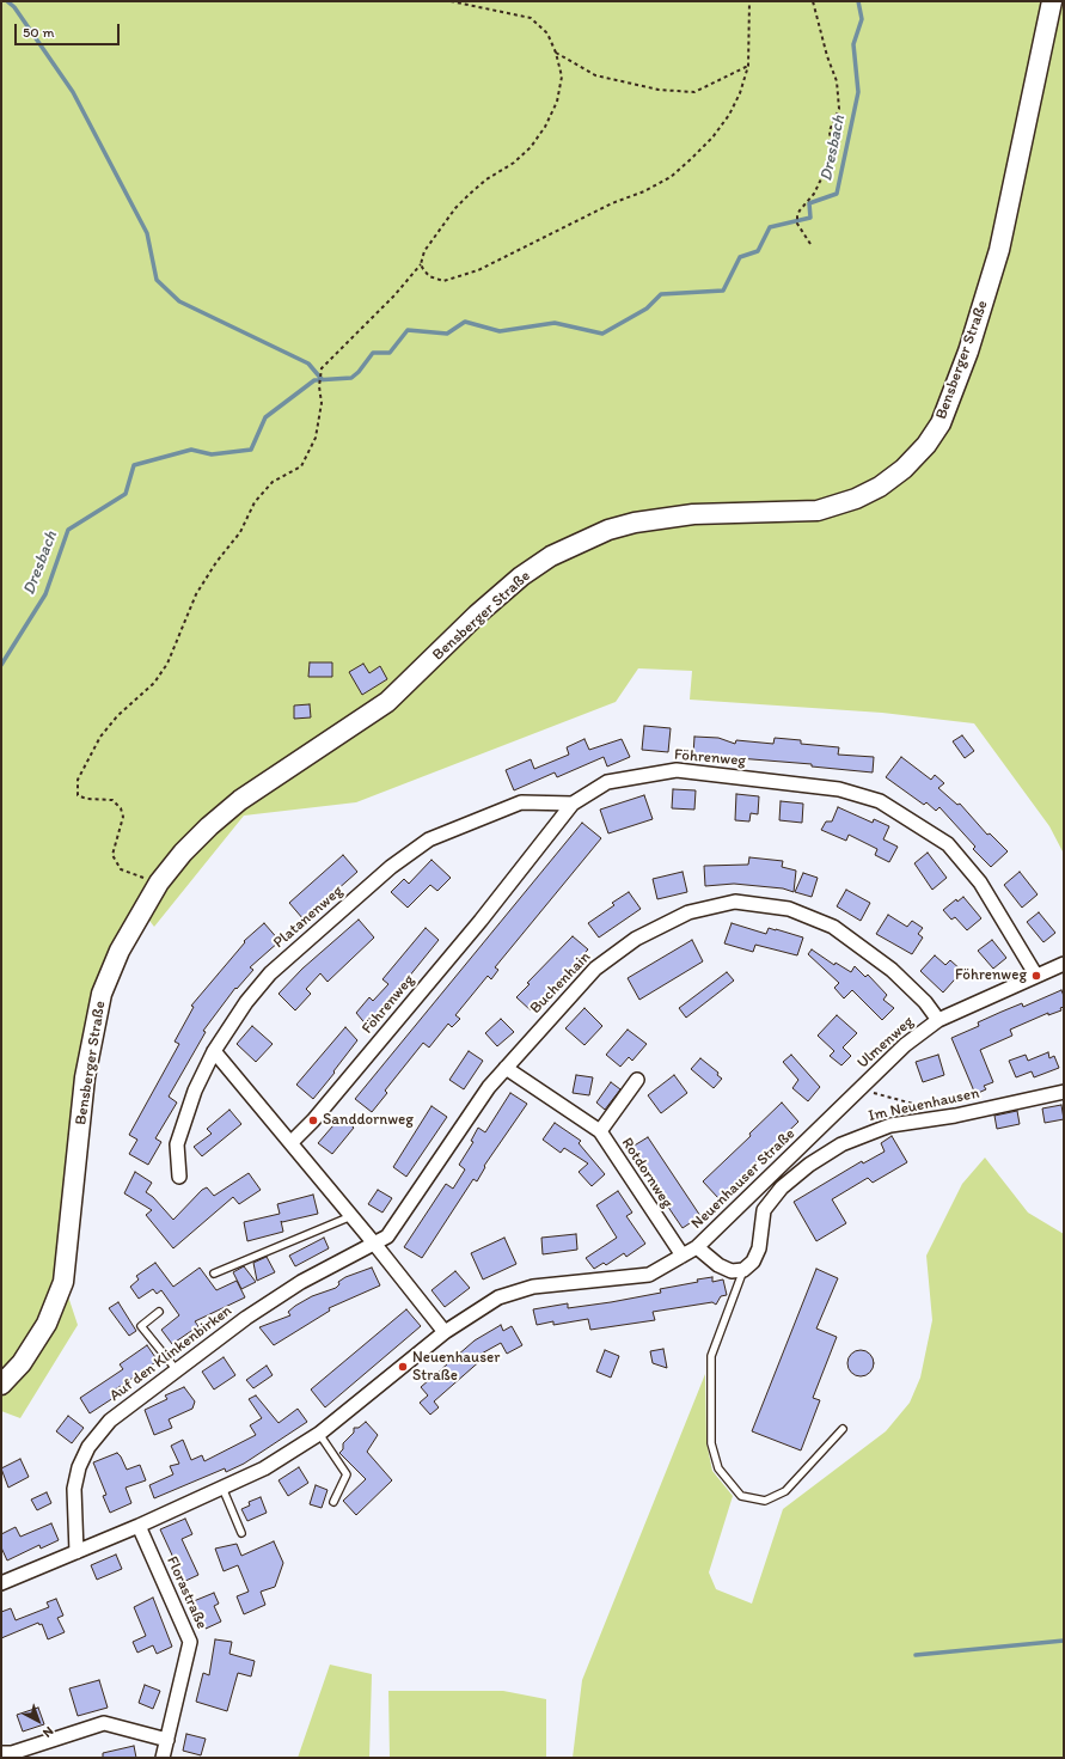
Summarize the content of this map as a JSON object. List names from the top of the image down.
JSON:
{
  "streets": {
    "main road": ["Bensberger Straße"],
    "street": [
      "Föhrenweg",
      "Platanenweg",
      "Buchenhain",
      "Ulmenweg",
      "Im Neuenhausen",
      "Rotdornweg",
      "Neuenhauser Straße",
      "Auf den Klinkenbirken",
      "Florastraße"
    ]
  },
  "crossings": [
    ["Föhrenweg", "Platanenweg"],
    ["Föhrenweg", "Ulmenweg"],
    ["Buchenhain", "Ulmenweg"],
    ["Buchenhain", "Rotdornweg"],
    ["Buchenhain", "Auf den Klinkenbirken"],
    ["Ulmenweg", "Neuenhauser Straße"],
    ["Rotdornweg", "Neuenhauser Straße"],
    ["Neuenhauser Straße", "Auf den Klinkenbirken"],
    ["Neuenhauser Straße", "Florastraße"]
  ],
  "water": ["Dresbach"],
  "places": ["Föhrenweg", "Sanddornweg", "Neuenhauser Straße"],
  "scale_bar": "50 m",
  "north": "bottom right"
}
